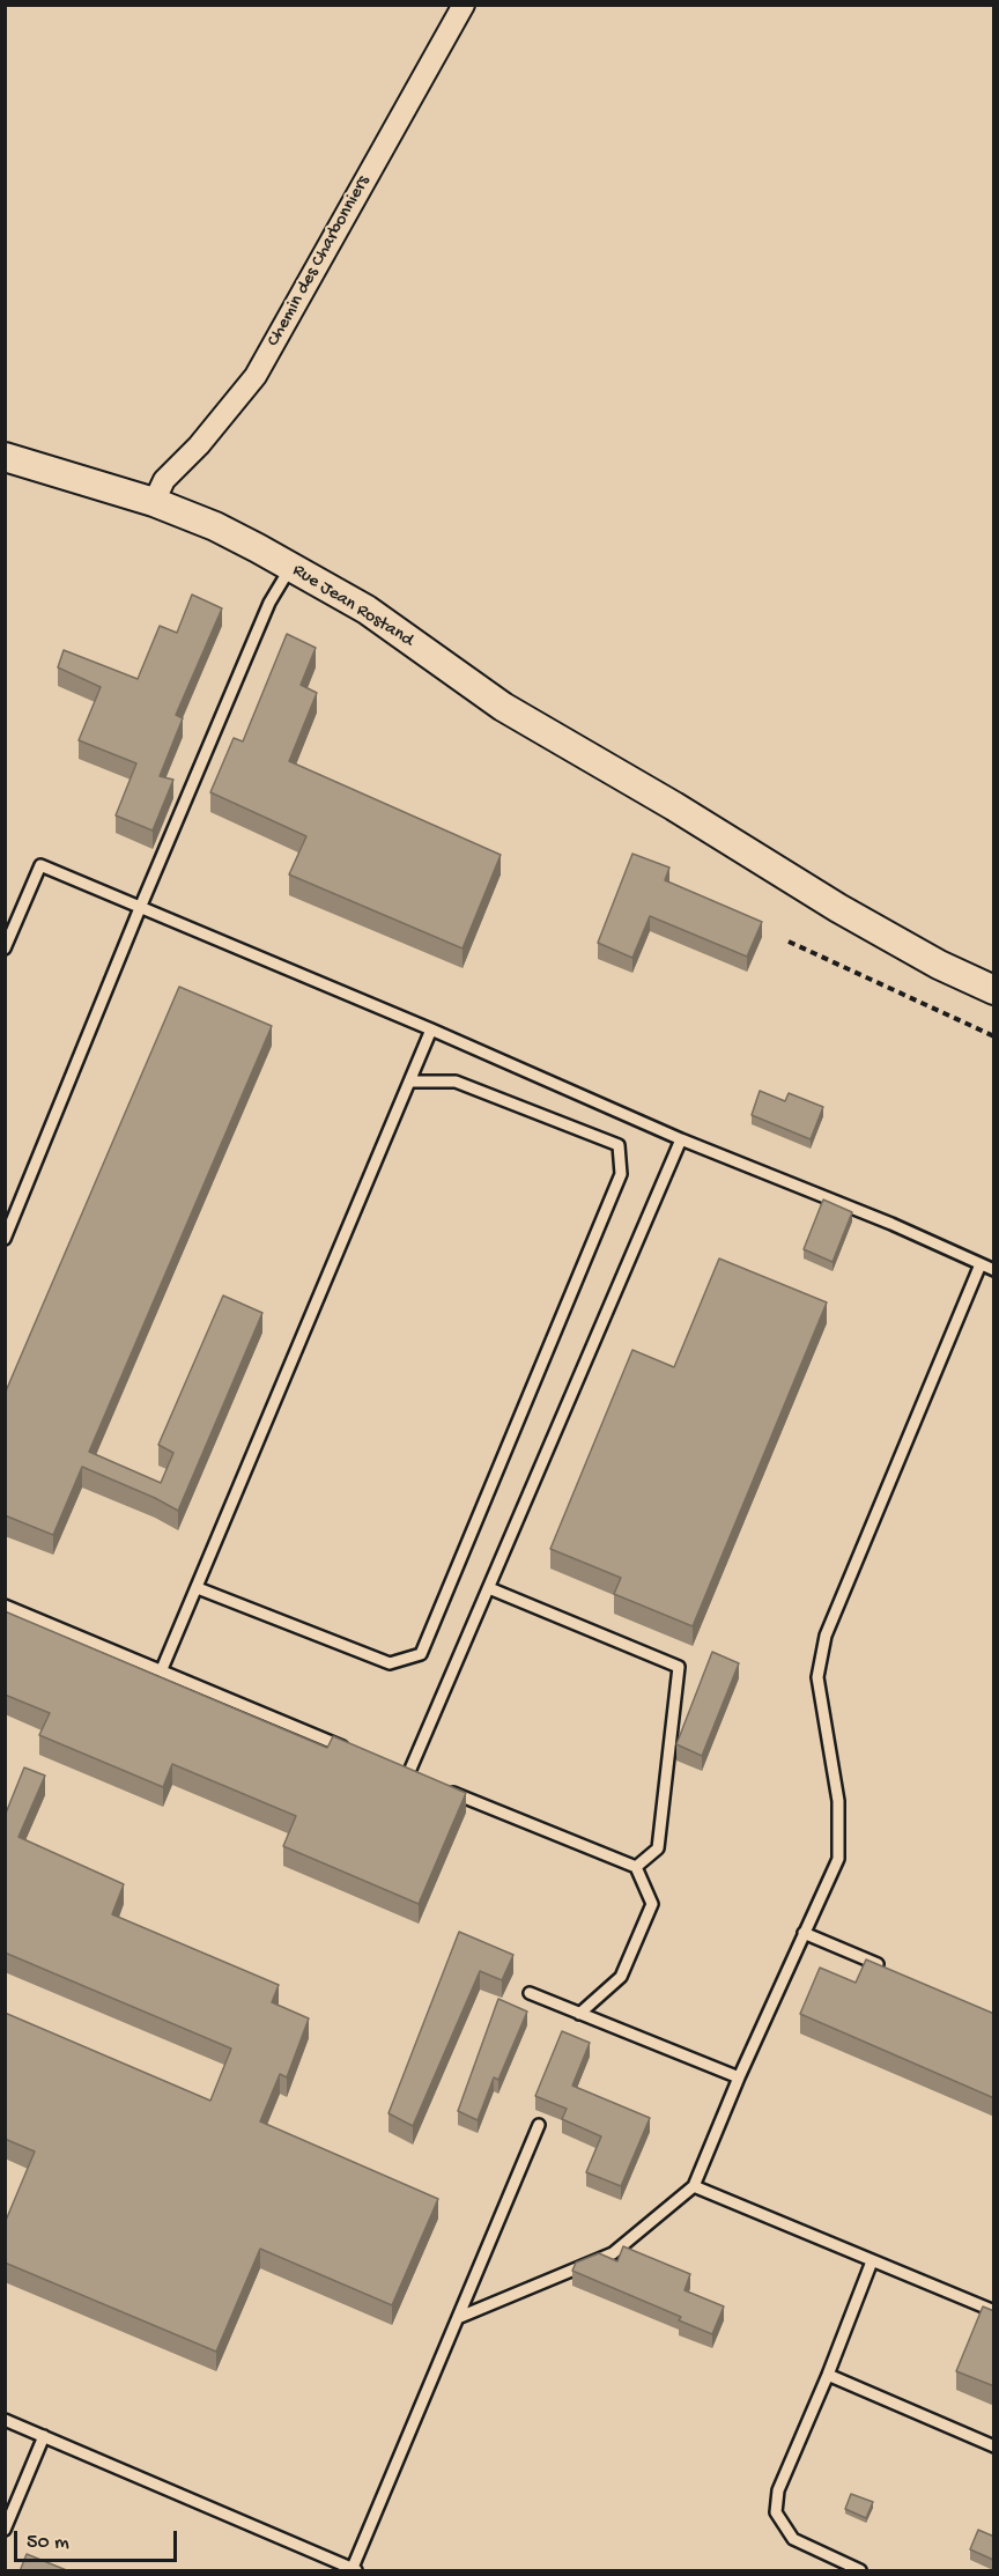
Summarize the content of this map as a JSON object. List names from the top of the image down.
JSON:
{
  "streets": {
    "street": ["Chemin des Charbonniers", "Rue Jean Rostand"]
  },
  "crossings": [
    ["Chemin des Charbonniers", "Rue Jean Rostand"]
  ],
  "scale_bar": "50 m"
}
